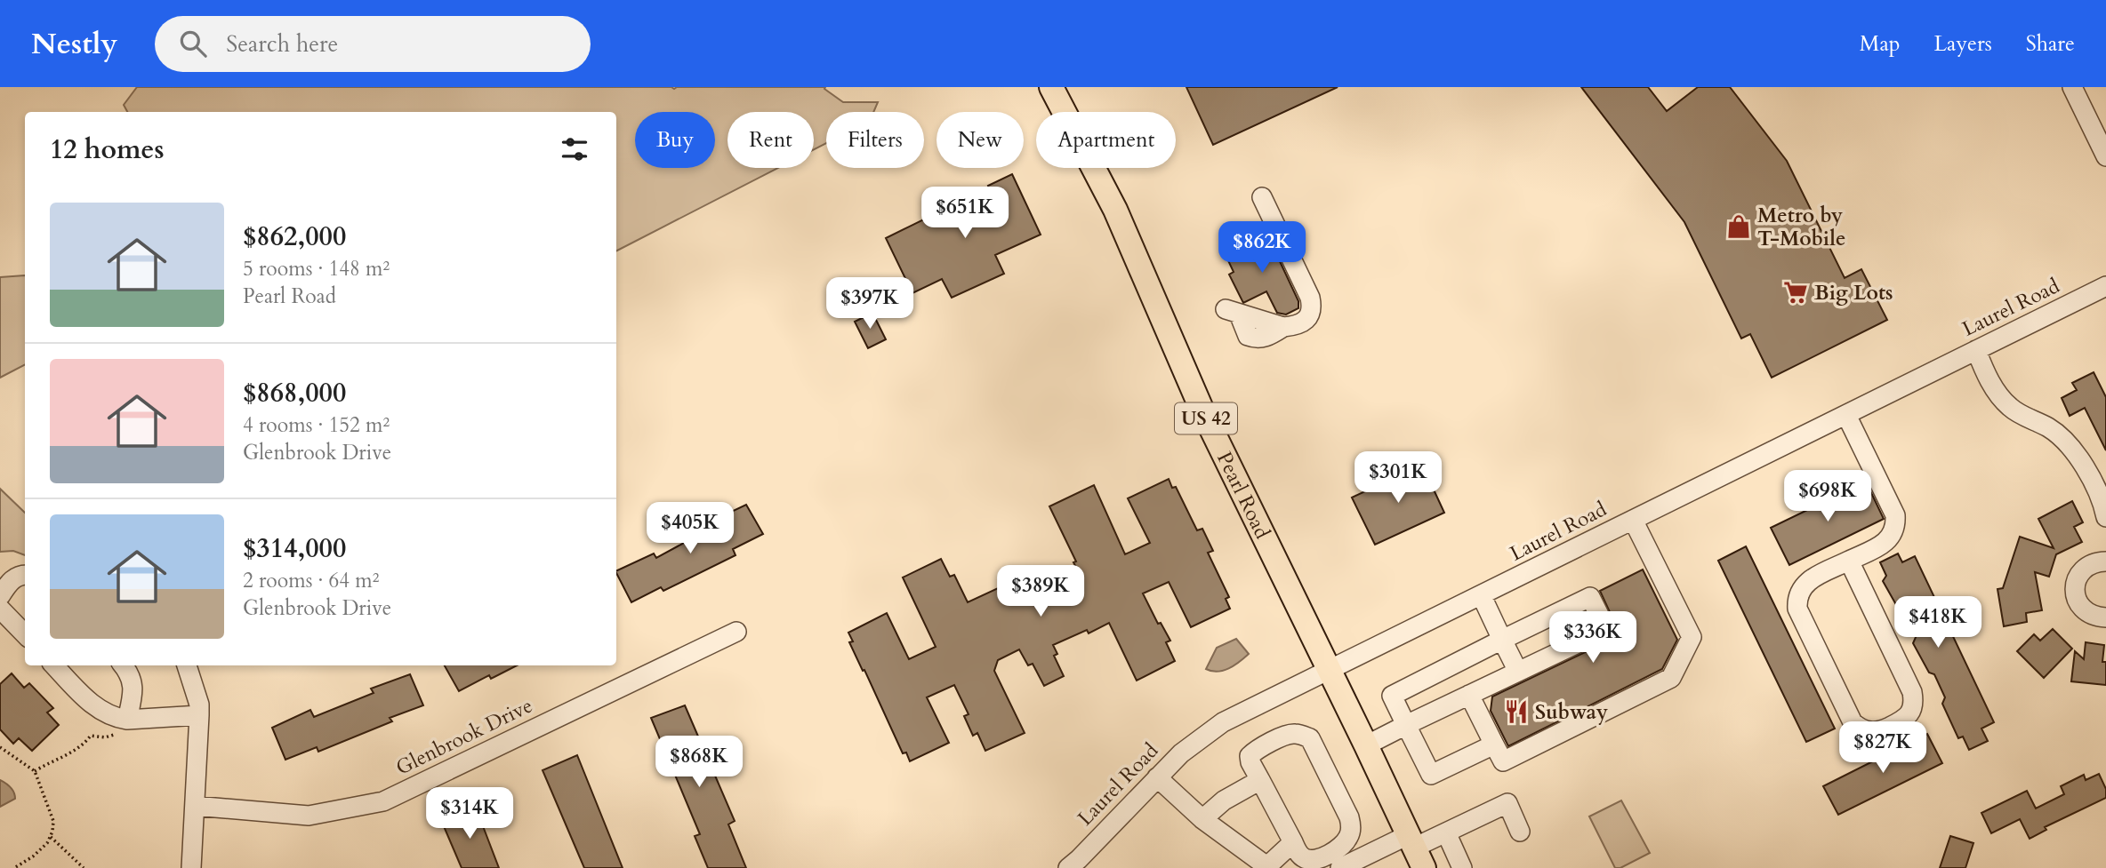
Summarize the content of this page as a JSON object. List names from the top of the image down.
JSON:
{
  "streets": {
    "main road": ["US 42", "Pearl Road"],
    "street": ["Laurel Road", "Glenbrook Drive"]
  },
  "crossings": [
    ["Laurel Road", "Pearl Road"]
  ],
  "places": {
    "shop": ["Metro by T-Mobile"],
    "supermarket": ["Big Lots"],
    "restaurant": ["Subway"]
  },
  "page": {
    "header": "Nestly",
    "search": "Search here",
    "nav": ["Map", "Layers", "Share"],
    "chip": [
      "Buy",
      "Rent",
      "Filters",
      "New",
      "Apartment"
    ],
    "heading": "12 homes",
    "price": [
      "$651K",
      "$862K",
      "$397K",
      "$301K",
      "$698K",
      "$405K",
      "$389K",
      "$418K",
      "$336K",
      "$827K",
      "$868K",
      "$314K"
    ],
    "list": [
      {
        "name": "$862,000",
        "note": "5 rooms · 148 m² · Pearl Road"
      },
      {
        "name": "$868,000",
        "note": "4 rooms · 152 m² · Glenbrook Drive"
      },
      {
        "name": "$314,000",
        "note": "2 rooms · 64 m² · Glenbrook Drive"
      }
    ]
  }
}
